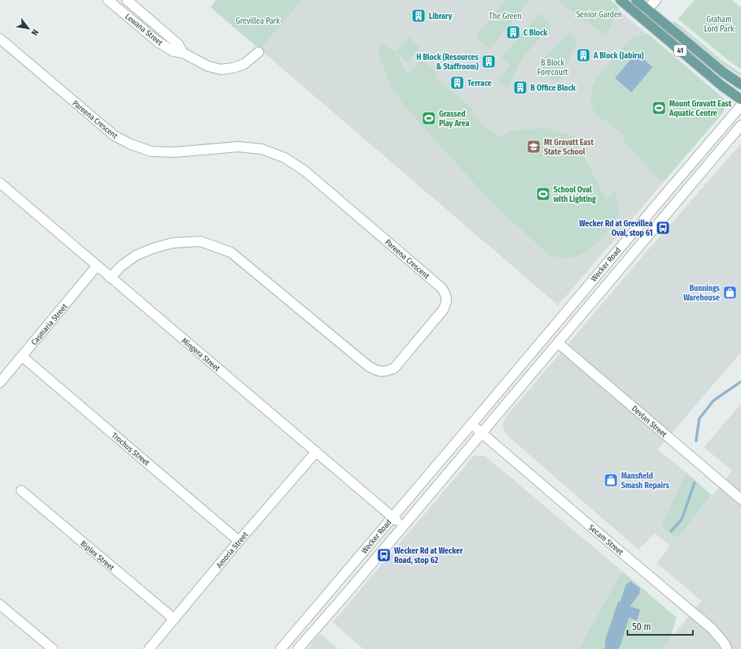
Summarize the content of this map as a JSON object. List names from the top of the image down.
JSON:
{
  "streets": {
    "main road": ["41"],
    "street": [
      "Lewana Street",
      "Pareena Crescent",
      "Wecker Road",
      "Casmaria Street",
      "Mingera Street",
      "Devlan Street",
      "Trochus Street",
      "Secam Street",
      "Amoria Street",
      "Biplex Street"
    ]
  },
  "crossings": [
    ["Pareena Crescent", "Mingera Street"],
    ["Wecker Road", "Mingera Street"],
    ["Wecker Road", "Devlan Street"],
    ["Wecker Road", "Secam Street"],
    ["Casmaria Street", "Mingera Street"],
    ["Casmaria Street", "Trochus Street"],
    ["Mingera Street", "Amoria Street"],
    ["Trochus Street", "Amoria Street"],
    ["Amoria Street", "Biplex Street"]
  ],
  "parks": [
    "Senior Garden",
    "The Green",
    "Graham Lord Park",
    "Grevillea Park",
    "B Block Forecourt"
  ],
  "places": {
    "building": [
      "Library",
      "C Block",
      "A Block (Jabiru)",
      "H Block (Resources & Staffroom)",
      "Terrace",
      "B Office Block"
    ],
    "sports": ["Mount Gravatt East Aquatic Centre", "Grassed Play Area", "School Oval with Lighting"],
    "school or university": ["Mt Gravatt East State School"],
    "bus stop": ["Wecker Rd at Grevillea Oval, stop 61", "Wecker Rd at Wecker Road, stop 62"],
    "shop": ["Bunnings Warehouse", "Mansfield Smash Repairs"]
  },
  "scale_bar": "50 m",
  "north": "bottom right"
}
